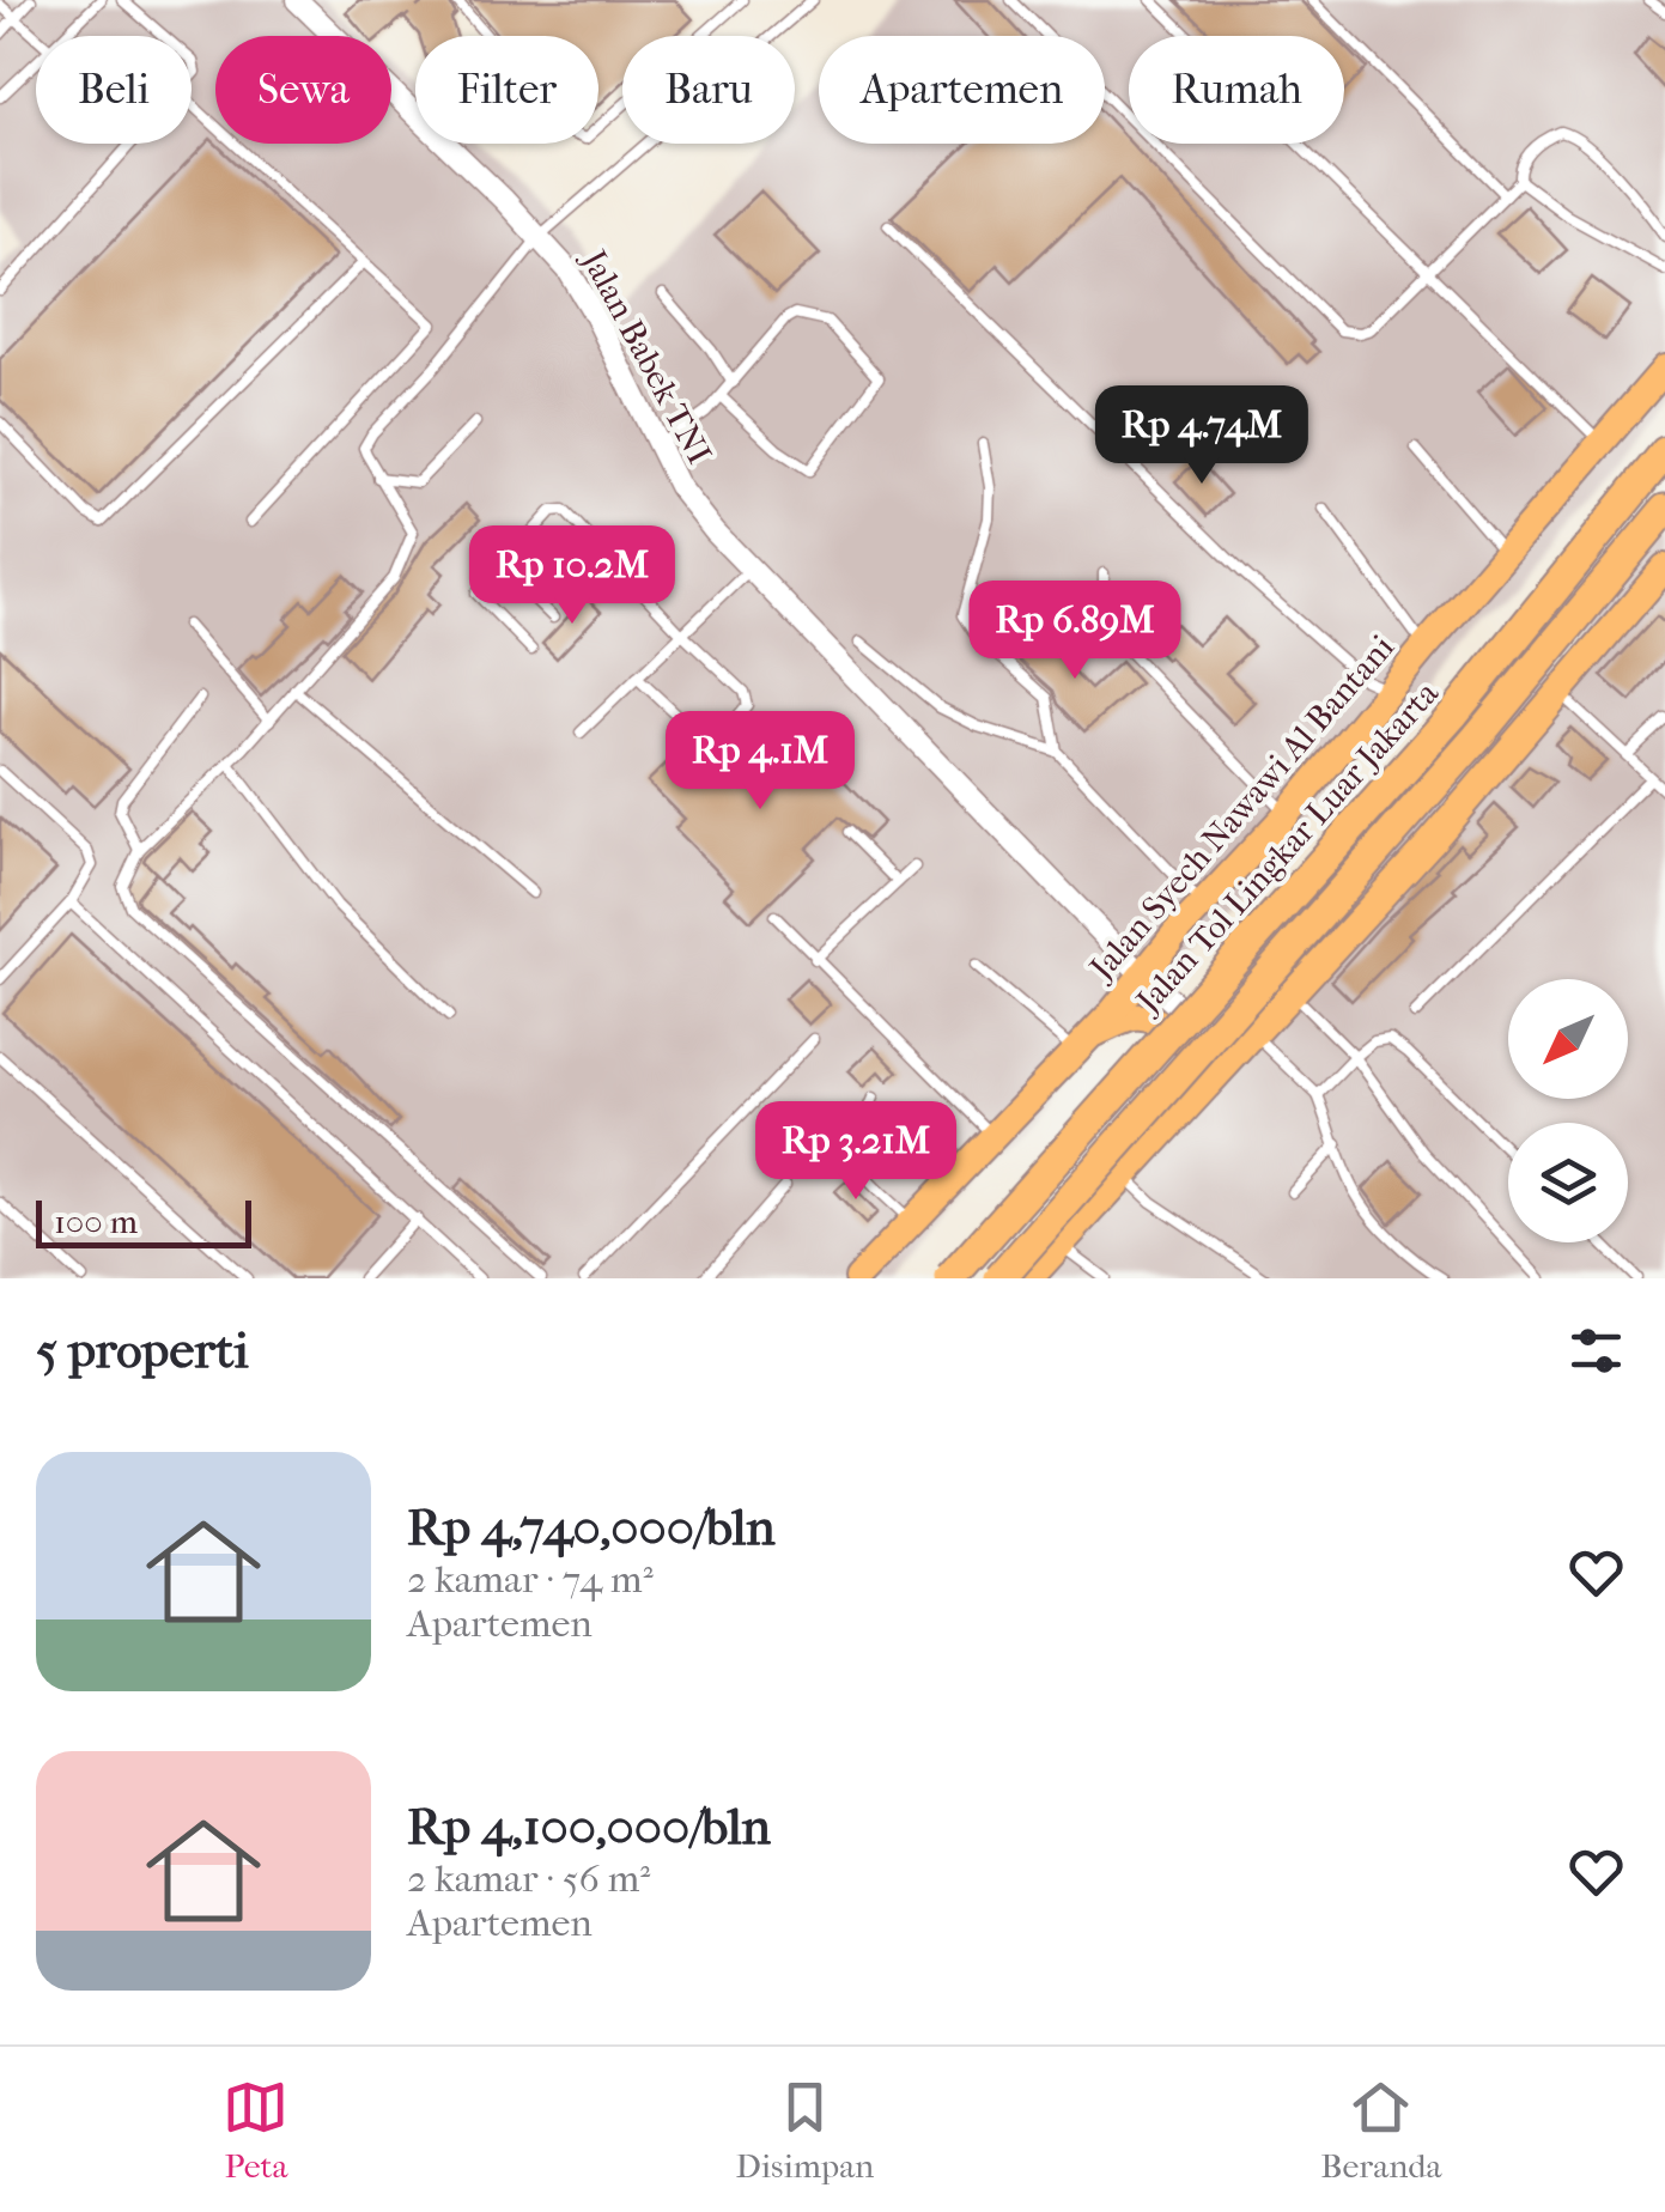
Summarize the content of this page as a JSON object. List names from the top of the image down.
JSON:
{
  "streets": {
    "highway": ["Jalan Syech Nawawi Al Bantani", "Jalan Tol Lingkar Luar Jakarta"],
    "street": ["Jalan Babek TNI"]
  },
  "crossings": [
    ["Jalan Babek TNI", "Jalan Syech Nawawi Al Bantani"]
  ],
  "scale_bar": "100 m",
  "north": "bottom left",
  "page": {
    "chip": [
      "Beli",
      "Sewa",
      "Filter",
      "Baru",
      "Apartemen",
      "Rumah"
    ],
    "price": [
      "Rp 4.74M",
      "Rp 10.2M",
      "Rp 6.89M",
      "Rp 4.1M",
      "Rp 3.21M"
    ],
    "scale": "100 m",
    "heading": "5 properti",
    "list": [
      {
        "name": "Rp 4,740,000/bln",
        "note": "2 kamar · 74 m² · Apartemen"
      },
      {
        "name": "Rp 4,100,000/bln",
        "note": "2 kamar · 56 m² · Apartemen"
      }
    ],
    "tabs": ["Peta", "Disimpan", "Beranda"]
  }
}
